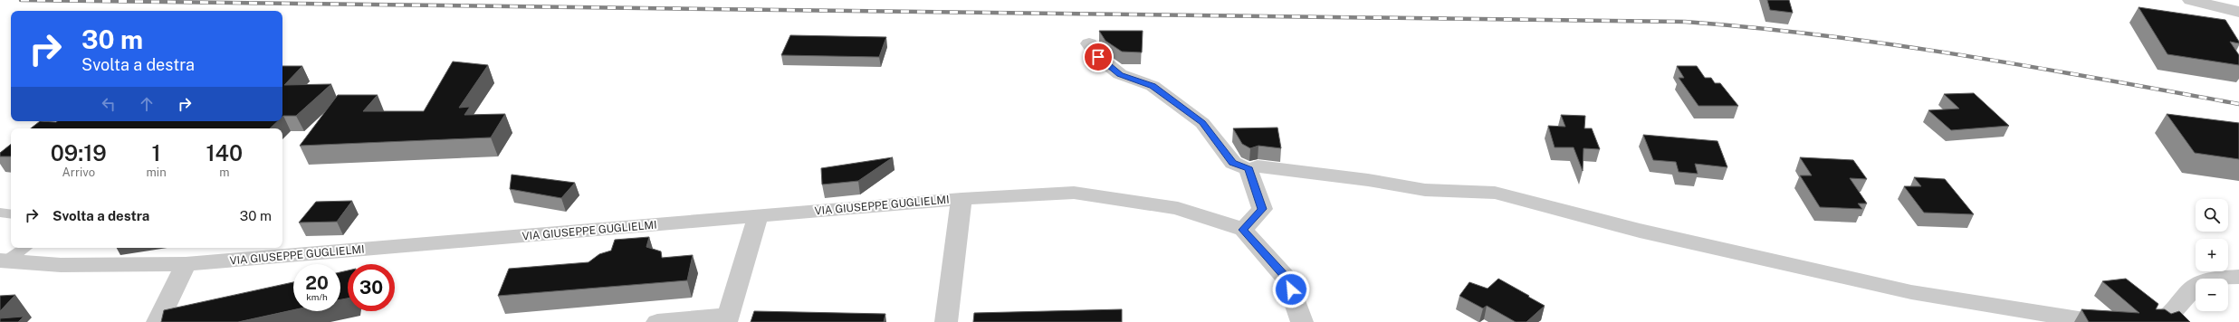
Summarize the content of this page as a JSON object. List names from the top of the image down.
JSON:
{
  "streets": {
    "street": ["VIA GIUSEPPE GUGLIELMI"]
  },
  "page": {
    "turn": ["30 m", "Svolta a destra"],
    "eta": [
      "09:19",
      "Arrivo",
      "1",
      "min",
      "140",
      "m"
    ],
    "list": [
      {
        "name": "Svolta a destra",
        "value": "30 m"
      }
    ],
    "map_buttons": ["+", "−"],
    "speed": "20 km/h",
    "limit": "30"
  }
}
